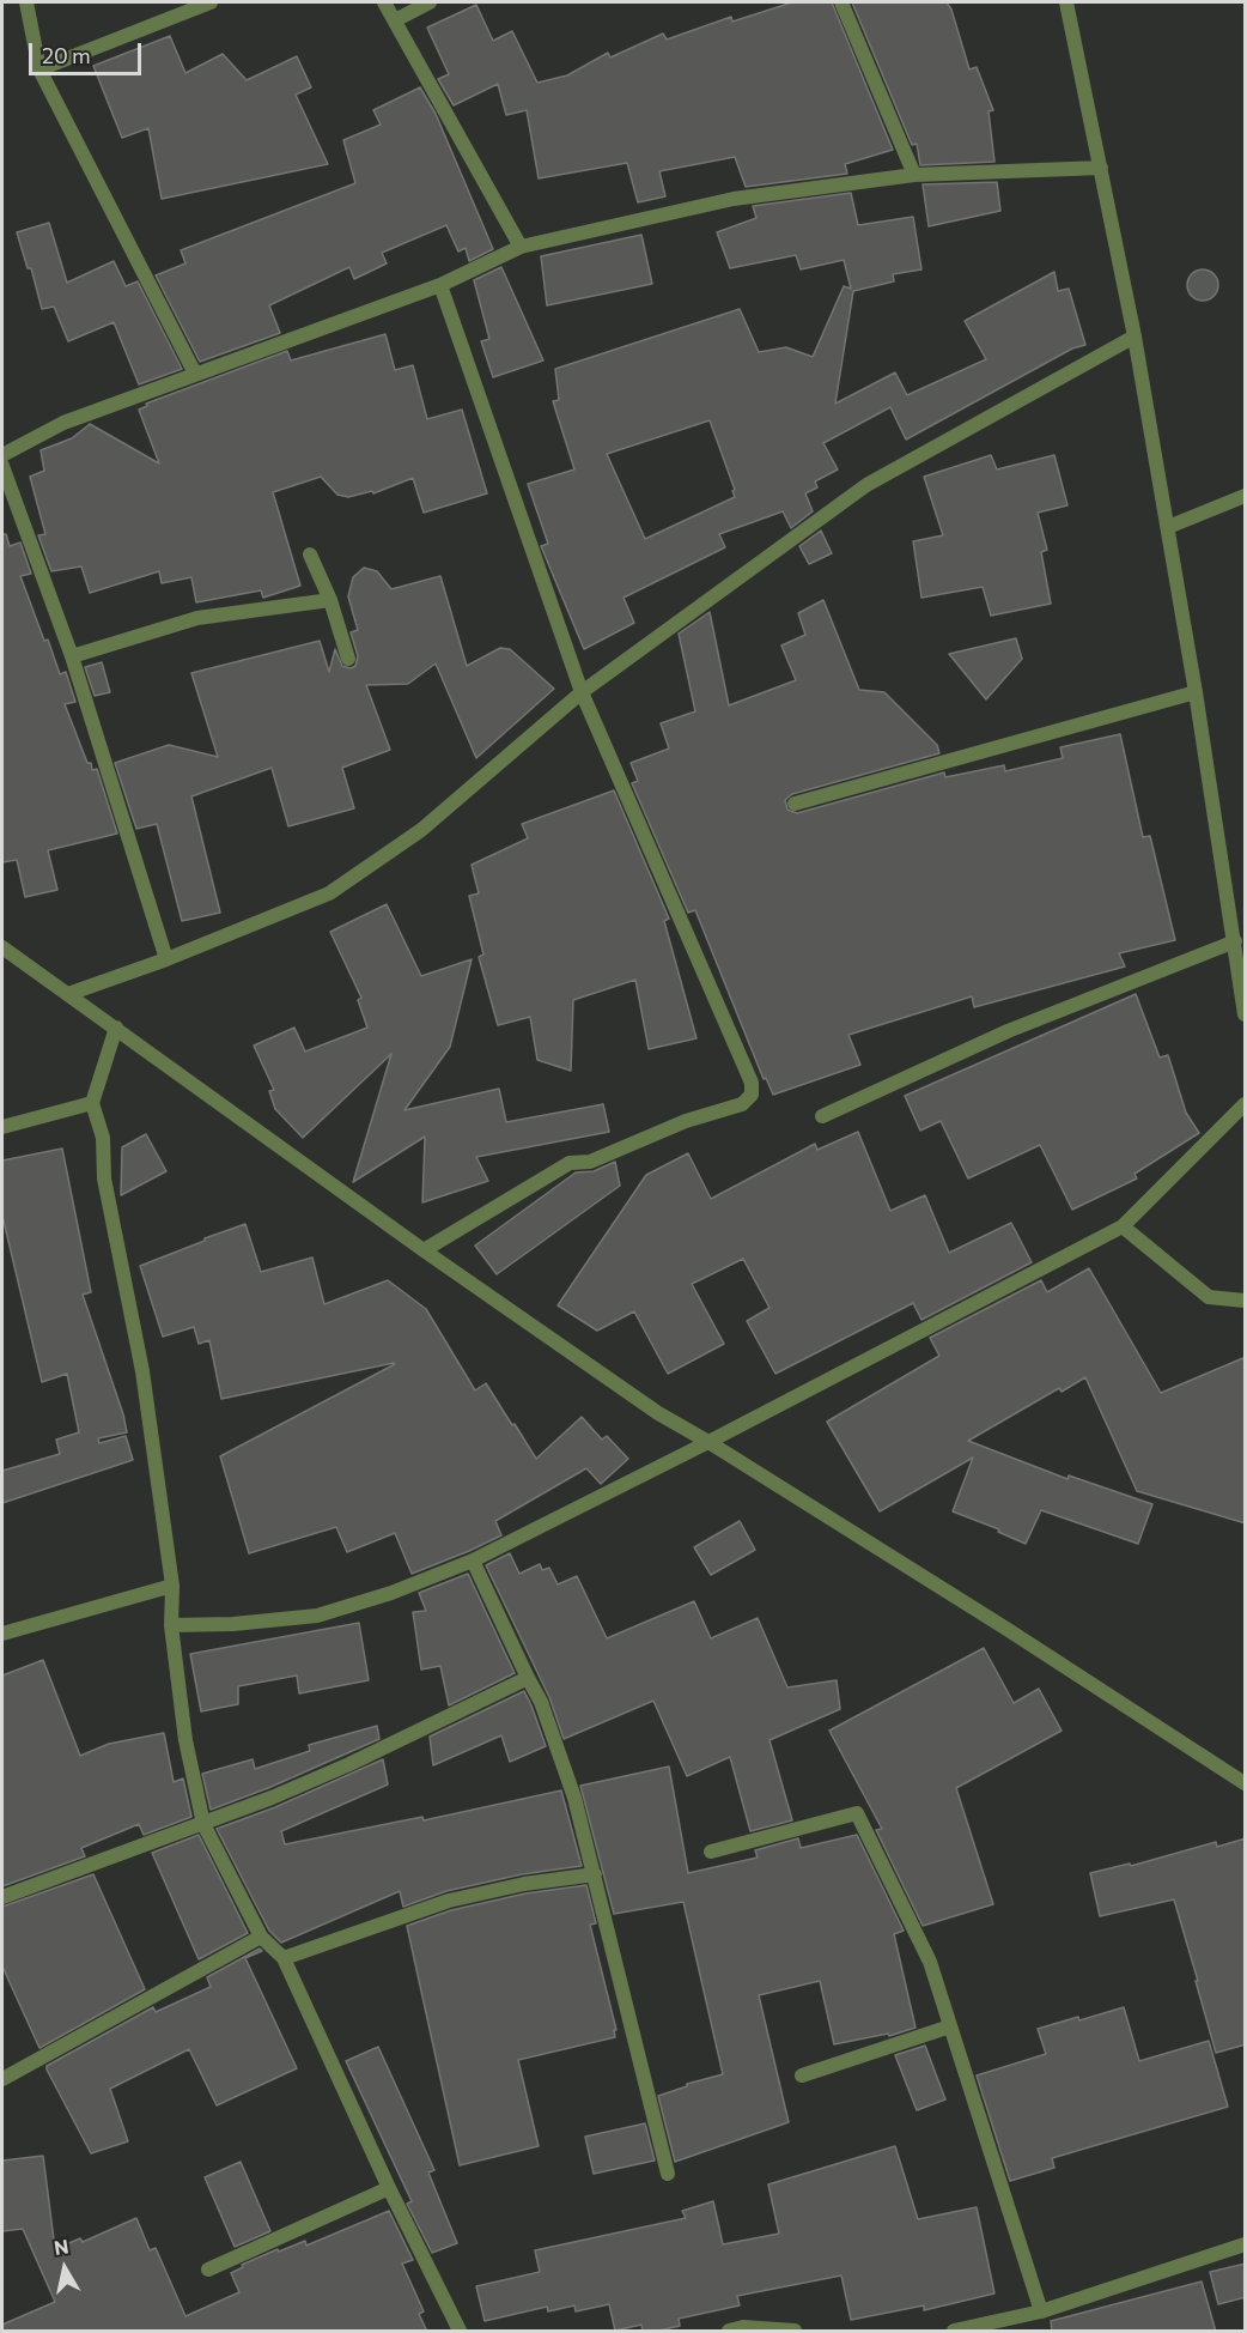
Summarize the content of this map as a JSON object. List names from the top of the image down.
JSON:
{
  "scale_bar": "20 m",
  "north": "top"
}
